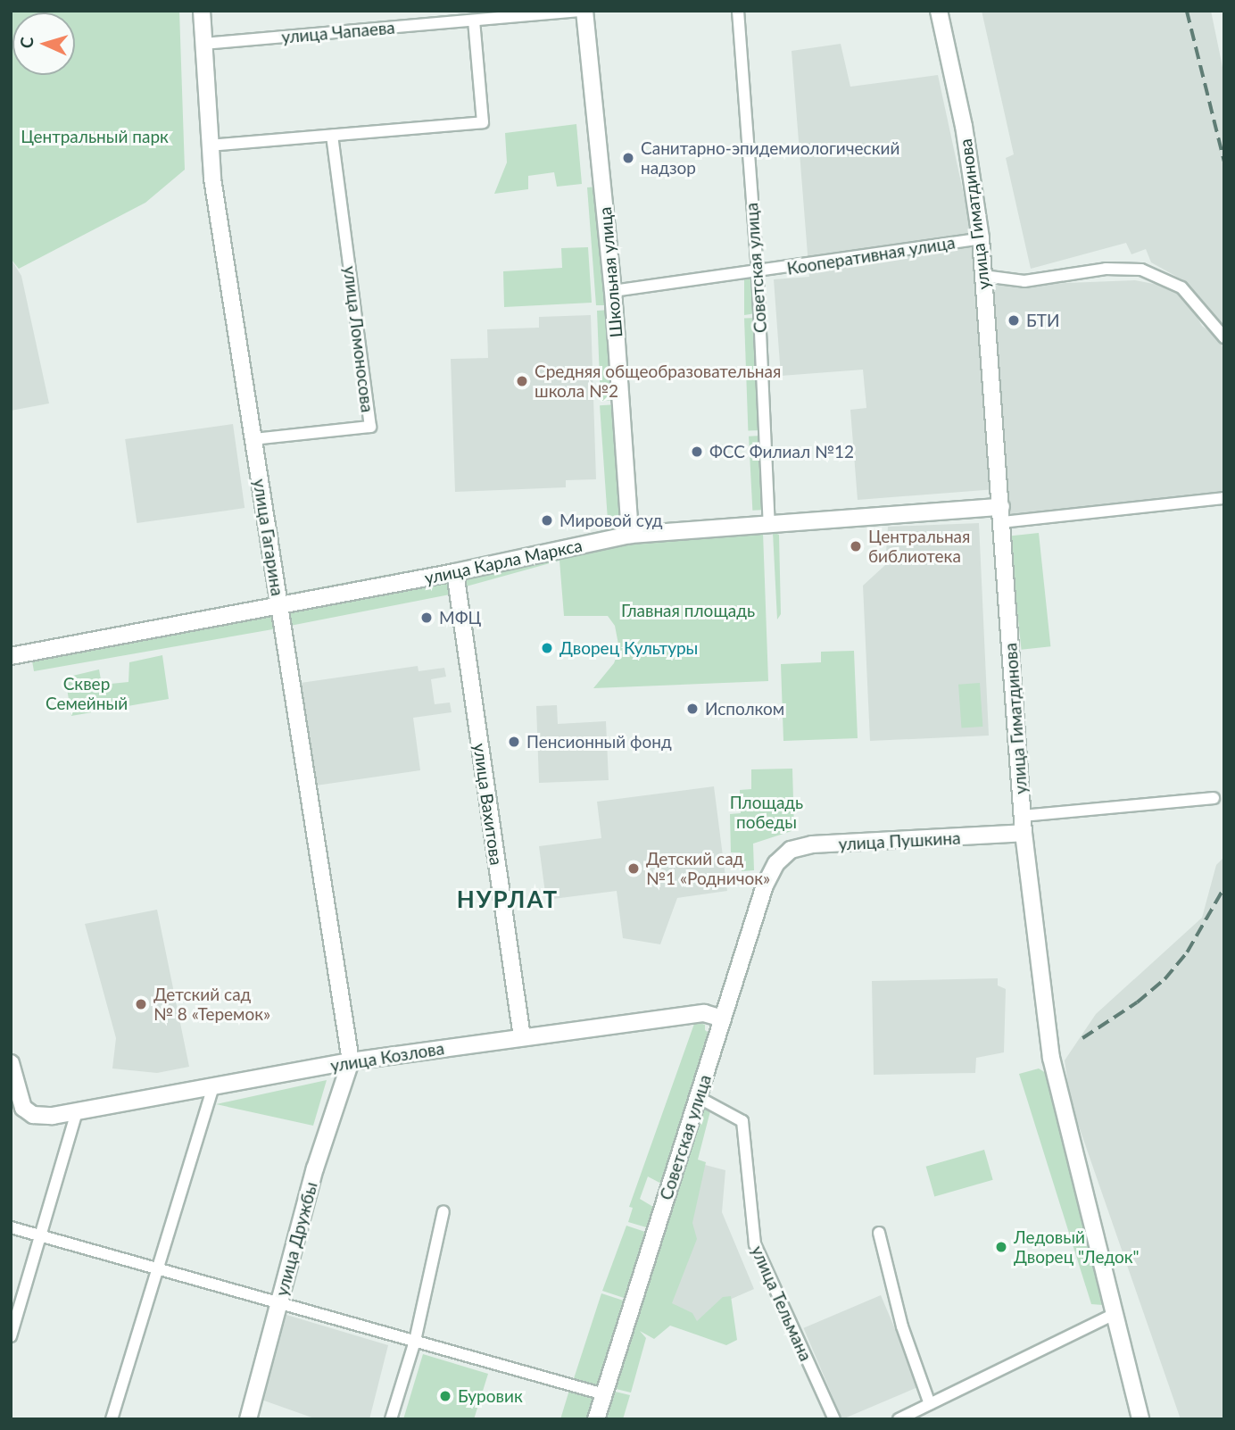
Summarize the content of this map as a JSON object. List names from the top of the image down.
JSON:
{
  "streets": {
    "street": [
      "улица Чапаева",
      "улица Гиматдинова",
      "Кооперативная улица",
      "Советская улица",
      "Школьная улица",
      "улица Ломоносова",
      "улица Гагарина",
      "улица Карла Маркса",
      "улица Вахитова",
      "улица Пушкина",
      "улица Козлова",
      "улица Дружбы",
      "улица Тельмана"
    ]
  },
  "crossings": [
    ["улица Чапаева", "Школьная улица"],
    ["улица Чапаева", "улица Гагарина"],
    ["улица Гиматдинова", "Кооперативная улица"],
    ["улица Гиматдинова", "улица Карла Маркса"],
    ["улица Гиматдинова", "улица Пушкина"],
    ["Кооперативная улица", "Советская улица"],
    ["Кооперативная улица", "Школьная улица"],
    ["Советская улица", "улица Карла Маркса"],
    ["Советская улица", "улица Пушкина"],
    ["Советская улица", "улица Козлова"],
    ["Советская улица", "улица Тельмана"],
    ["Школьная улица", "улица Карла Маркса"],
    ["улица Ломоносова", "улица Гагарина"],
    ["улица Гагарина", "улица Карла Маркса"],
    ["улица Гагарина", "улица Козлова"],
    ["улица Гагарина", "улица Дружбы"],
    ["улица Карла Маркса", "улица Вахитова"],
    ["улица Вахитова", "улица Козлова"],
    ["улица Козлова", "улица Дружбы"]
  ],
  "districts": ["НУРЛАТ"],
  "parks": [
    "Центральный парк",
    "Главная площадь",
    "Сквер Семейный",
    "Площадь победы"
  ],
  "places": [
    "Санитарно-эпидемиологический надзор",
    "БТИ",
    "Средняя общеобразовательная школа №2",
    "ФСС Филиал №12",
    "Мировой суд",
    "Центральная библиотека",
    "МФЦ",
    "Дворец Культуры",
    "Исполком",
    "Пенсионный фонд",
    "Детский сад №1 «Родничок»",
    "Детский сад № 8 «Теремок»",
    "Ледовый Дворец \"Ледок\"",
    "Буровик"
  ],
  "north": "left"
}
